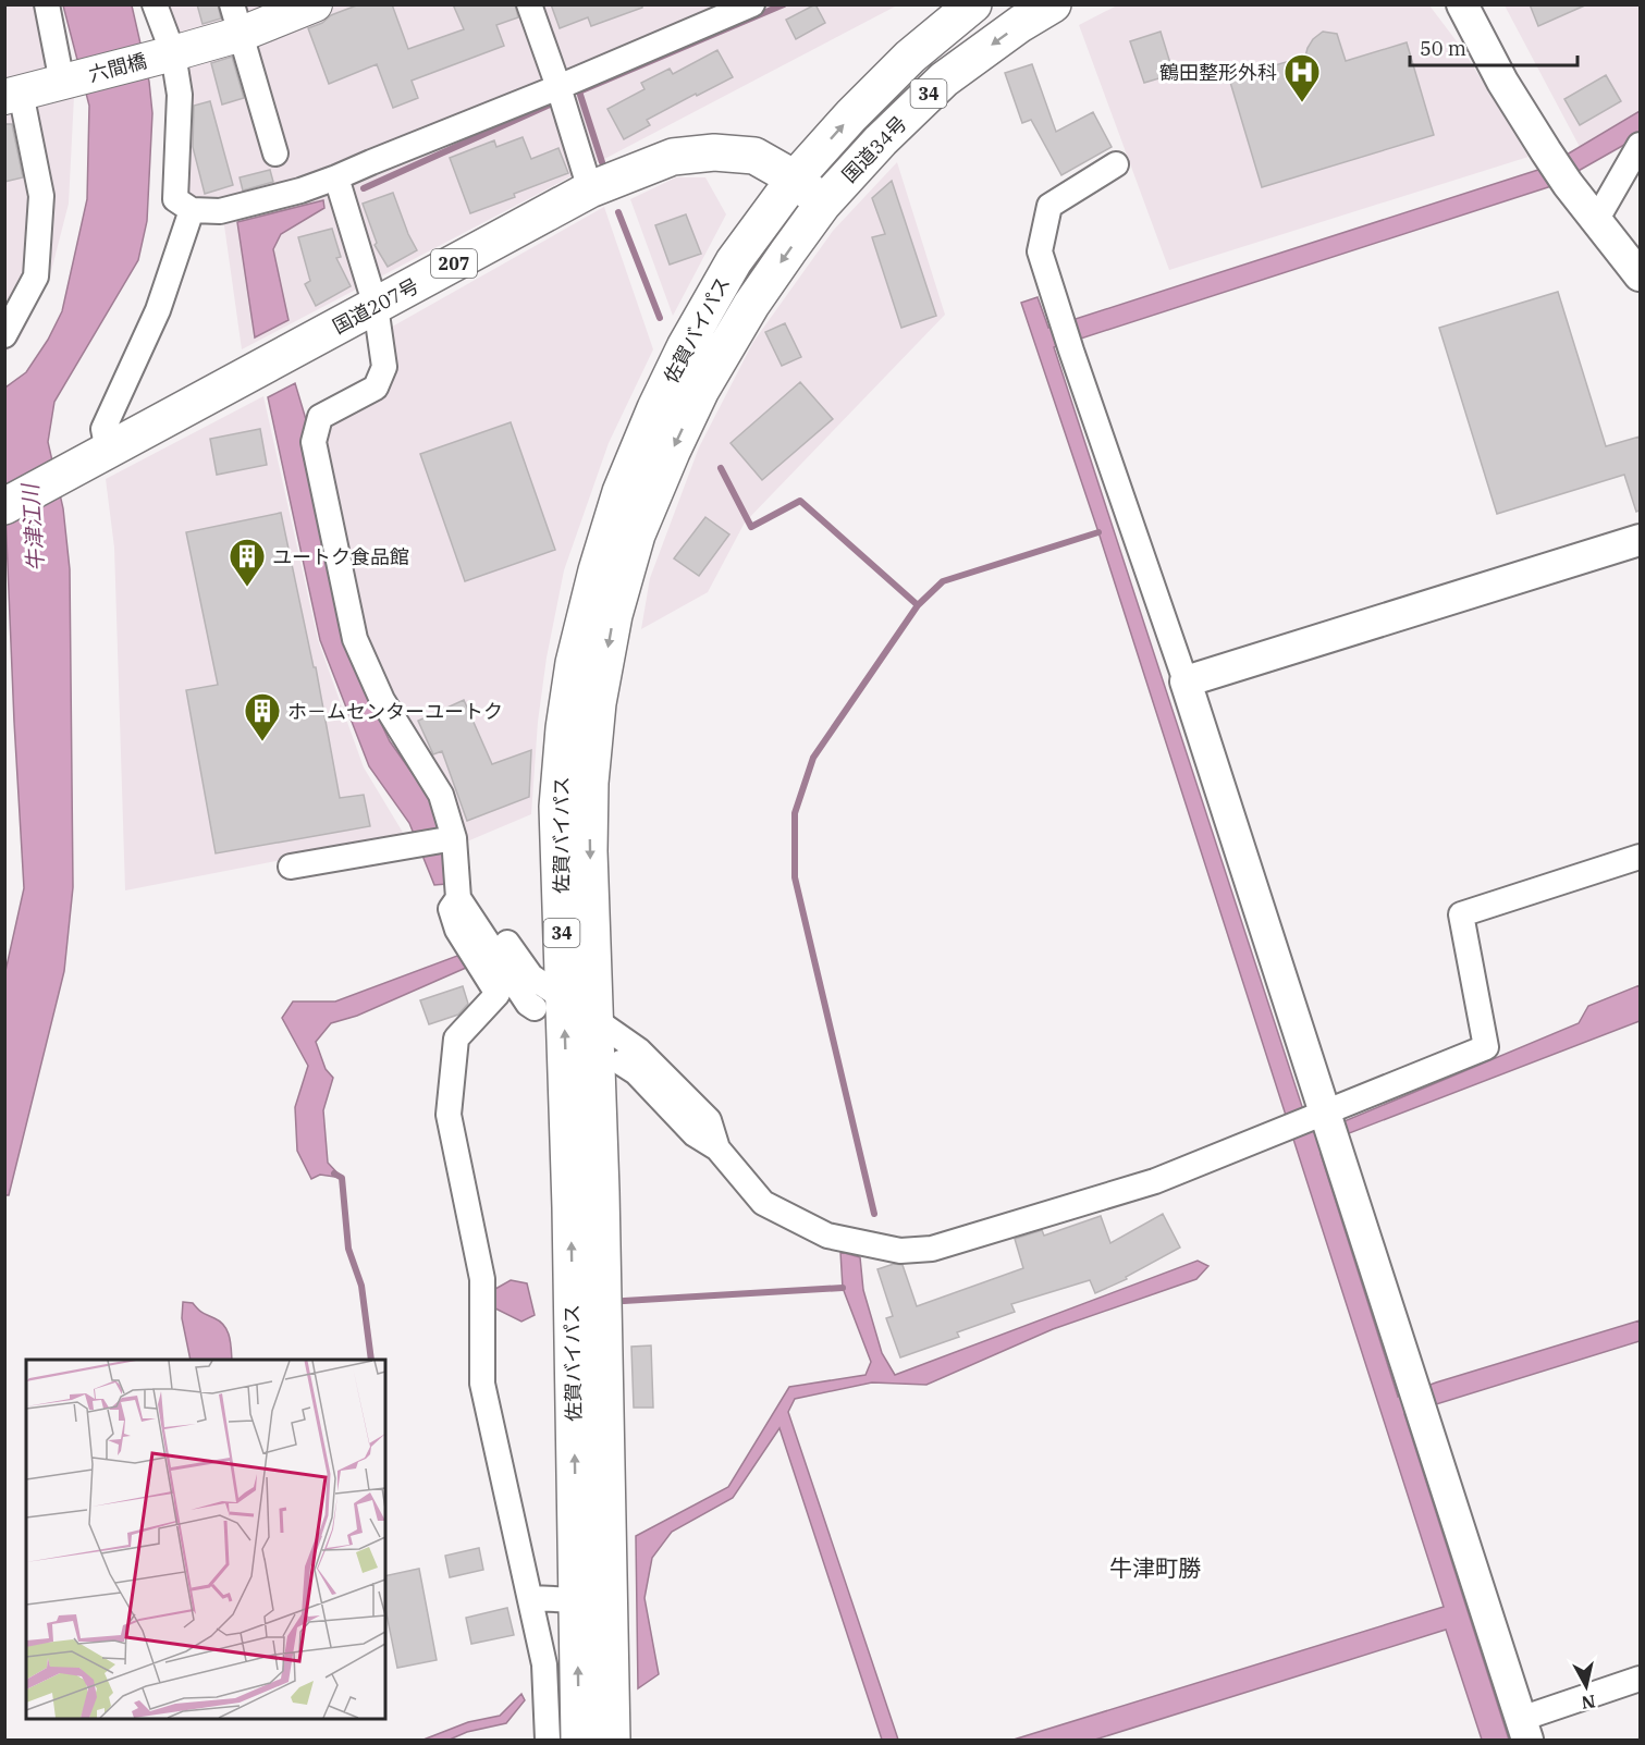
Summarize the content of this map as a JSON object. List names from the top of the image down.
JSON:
{
  "streets": {
    "highway": [
      "34",
      "国道34号",
      "207",
      "国道207号",
      "佐賀バイパス"
    ],
    "main road": ["六間橋"]
  },
  "crossings": [
    ["国道34号", "国道207号"],
    ["国道34号", "佐賀バイパス"],
    ["国道207号", "佐賀バイパス"]
  ],
  "districts": ["牛津町勝"],
  "water": ["牛津江川"],
  "places": {
    "hospital": ["鶴田整形外科"],
    "building": ["ユートク食品館", "ホ－ムセンターユートク"]
  },
  "scale_bar": "50 m",
  "north": "bottom"
}
